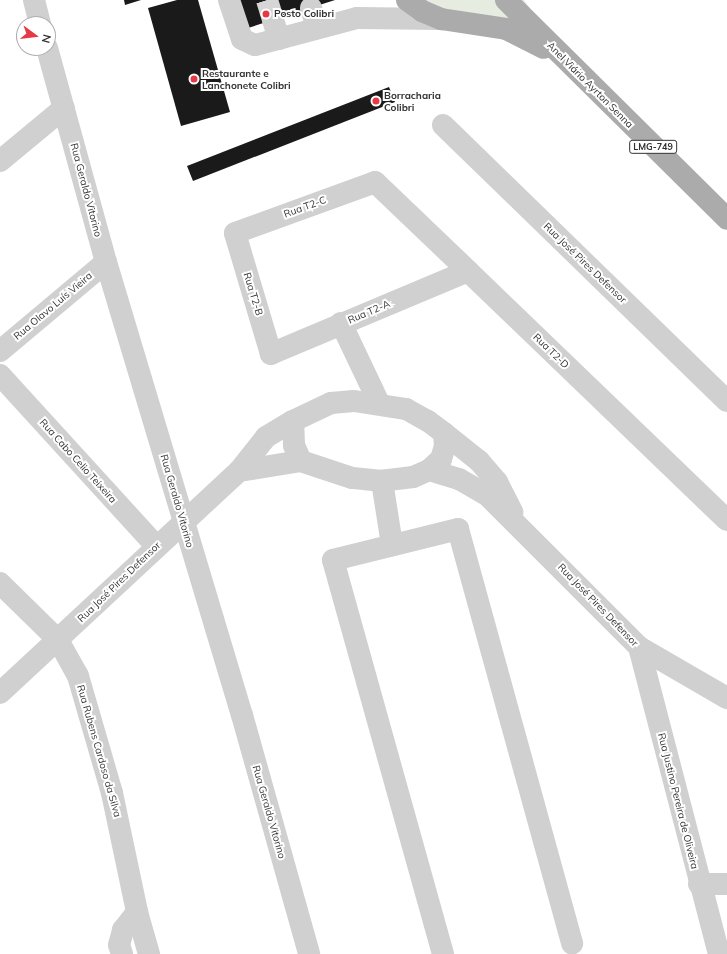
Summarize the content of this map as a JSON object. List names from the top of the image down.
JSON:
{
  "streets": {
    "main road": ["Anel Viário Ayrton Senna", "LMG-749"],
    "street": [
      "Rua Geraldo Vitorino",
      "Rua T2-C",
      "Rua José Pires Defensor",
      "Rua T2-B",
      "Rua Olavo Luís Vieira",
      "Rua T2-A",
      "Rua T2-D",
      "Rua Cabo Celio Teixeira",
      "Rua Rubens Cardoso da Silva",
      "Rua Justino Pereira de Oliveira"
    ]
  },
  "crossings": [
    ["Rua Geraldo Vitorino", "Rua José Pires Defensor"],
    ["Rua Geraldo Vitorino", "Rua Olavo Luís Vieira"],
    ["Rua T2-C", "Rua T2-B"],
    ["Rua T2-C", "Rua T2-D"],
    ["Rua José Pires Defensor", "Rua Cabo Celio Teixeira"],
    ["Rua José Pires Defensor", "Rua Rubens Cardoso da Silva"],
    ["Rua José Pires Defensor", "Rua Justino Pereira de Oliveira"],
    ["Rua T2-B", "Rua T2-A"],
    ["Rua T2-A", "Rua T2-D"]
  ],
  "places": ["Posto Colibri", "Restaurante e Lanchonete Colibri", "Borracharia Colibri"],
  "north": "right"
}
